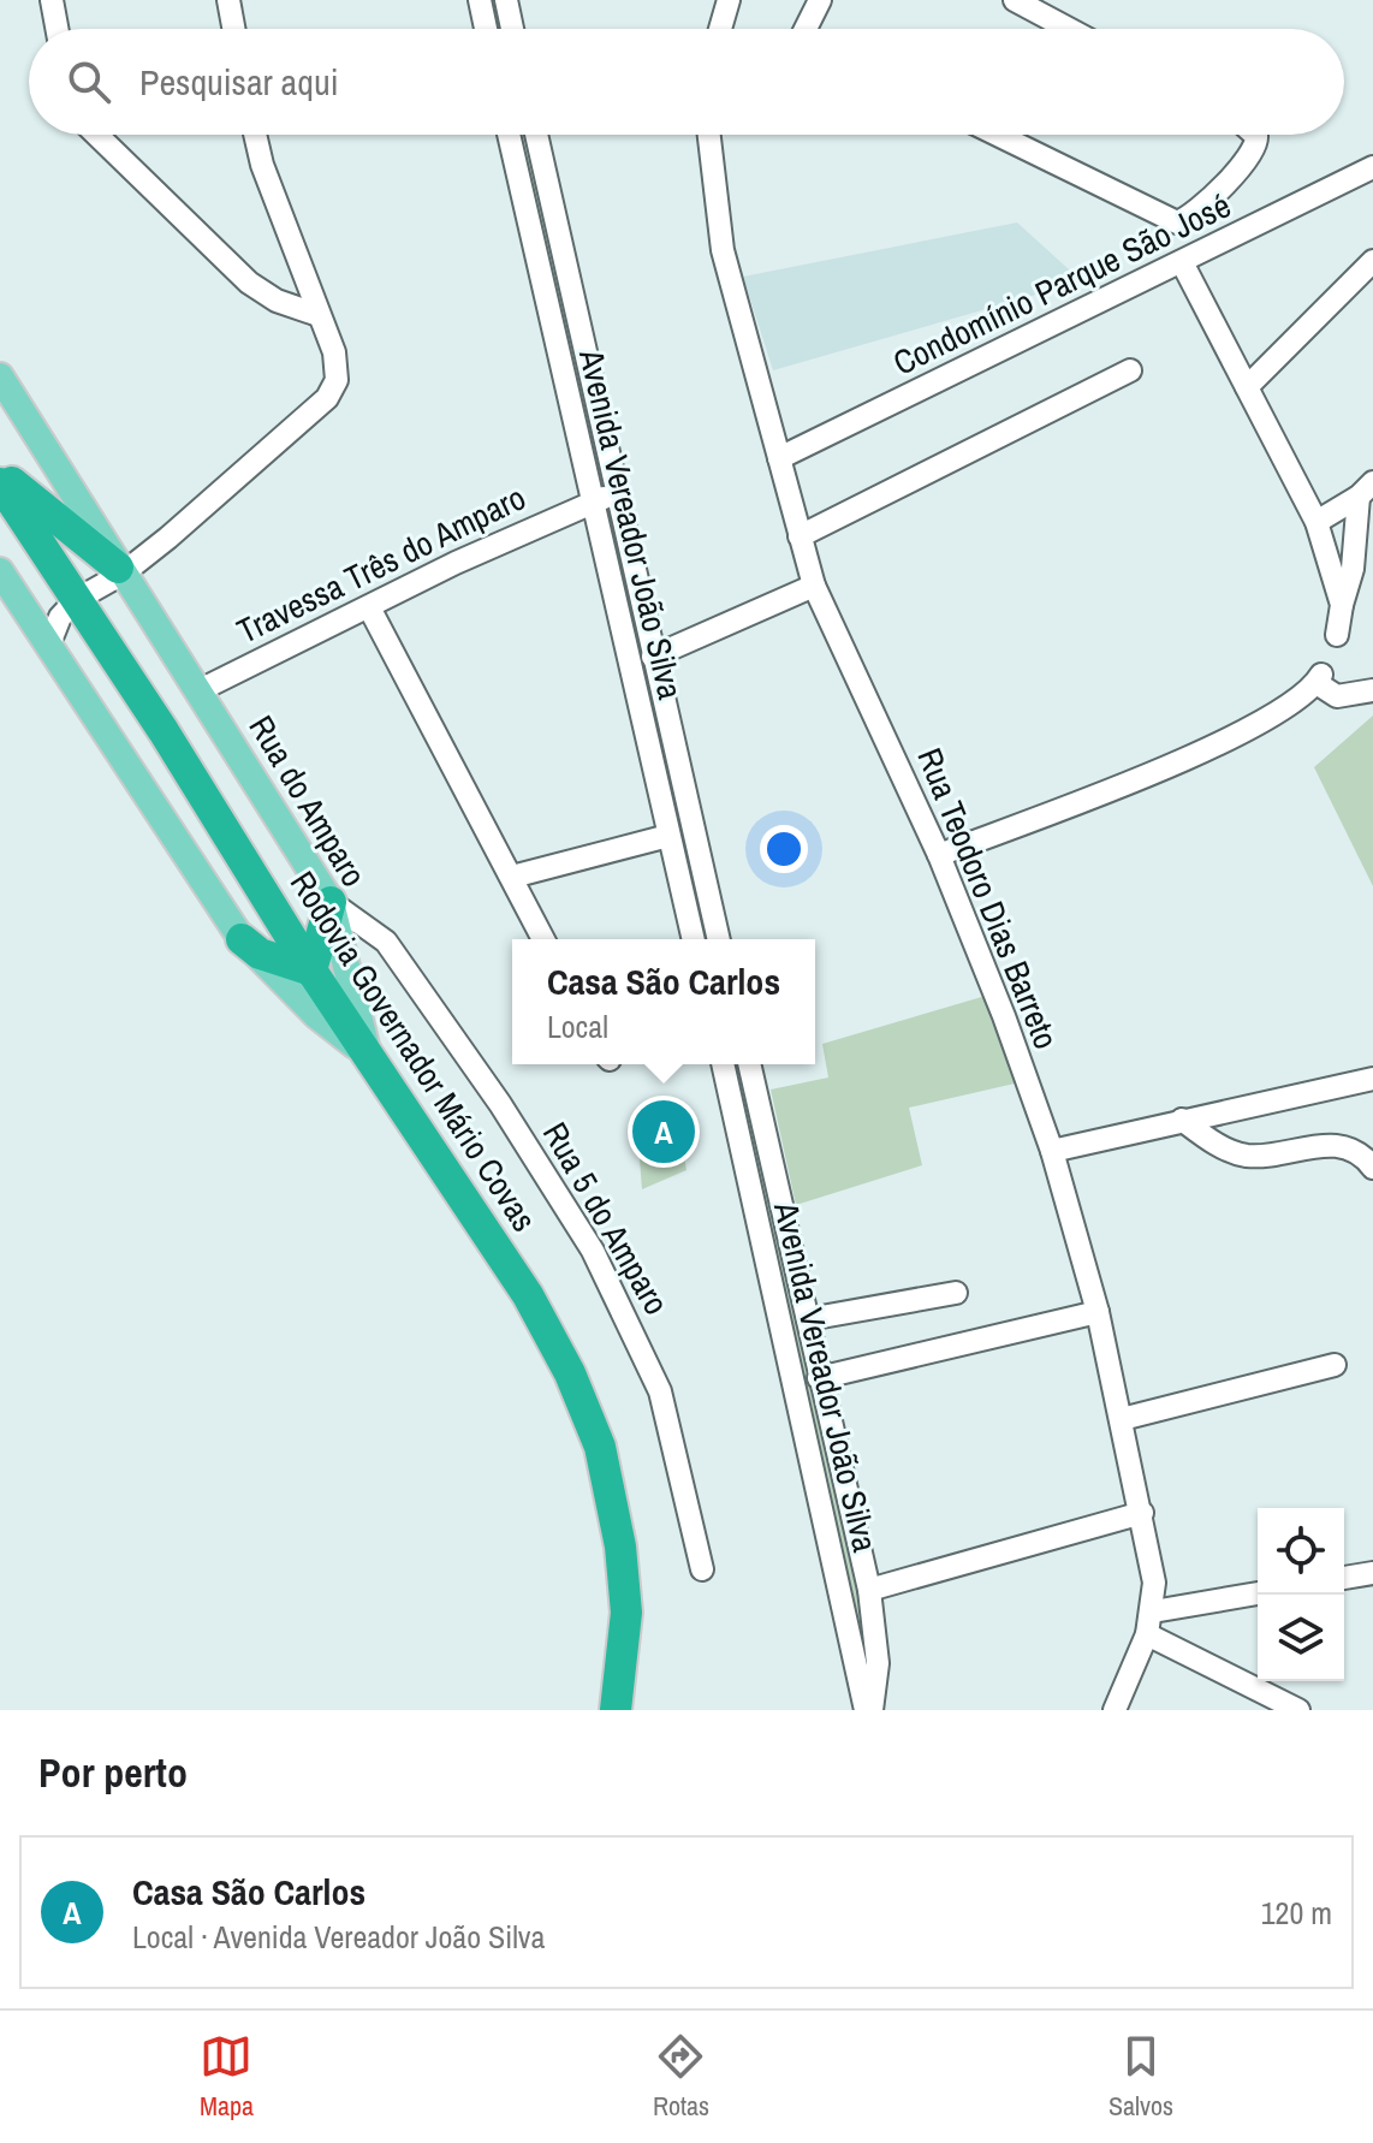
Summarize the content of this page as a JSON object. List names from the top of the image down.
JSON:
{
  "streets": {
    "highway": ["Rodovia Governador Mário Covas"],
    "main road": ["Rua do Amparo"],
    "street": [
      "Condomínio Parque São José",
      "Avenida Vereador João Silva",
      "Travessa Três do Amparo",
      "Rua Teodoro Dias Barreto",
      "Rua 5 do Amparo"
    ]
  },
  "crossings": [
    ["Condomínio Parque São José", "Rua Teodoro Dias Barreto"],
    ["Avenida Vereador João Silva", "Travessa Três do Amparo"],
    ["Travessa Três do Amparo", "Rua do Amparo"],
    ["Rua do Amparo", "Rodovia Governador Mário Covas"],
    ["Rua do Amparo", "Rua 5 do Amparo"]
  ],
  "page": {
    "search": "Pesquisar aqui",
    "popup": ["Casa São Carlos", "Local"],
    "pins": "A",
    "heading": "Por perto",
    "list": [
      {
        "mark": "A",
        "name": "Casa São Carlos",
        "note": "Local · Avenida Vereador João Silva",
        "value": "120 m"
      }
    ],
    "nav": ["Mapa", "Rotas", "Salvos"]
  }
}
